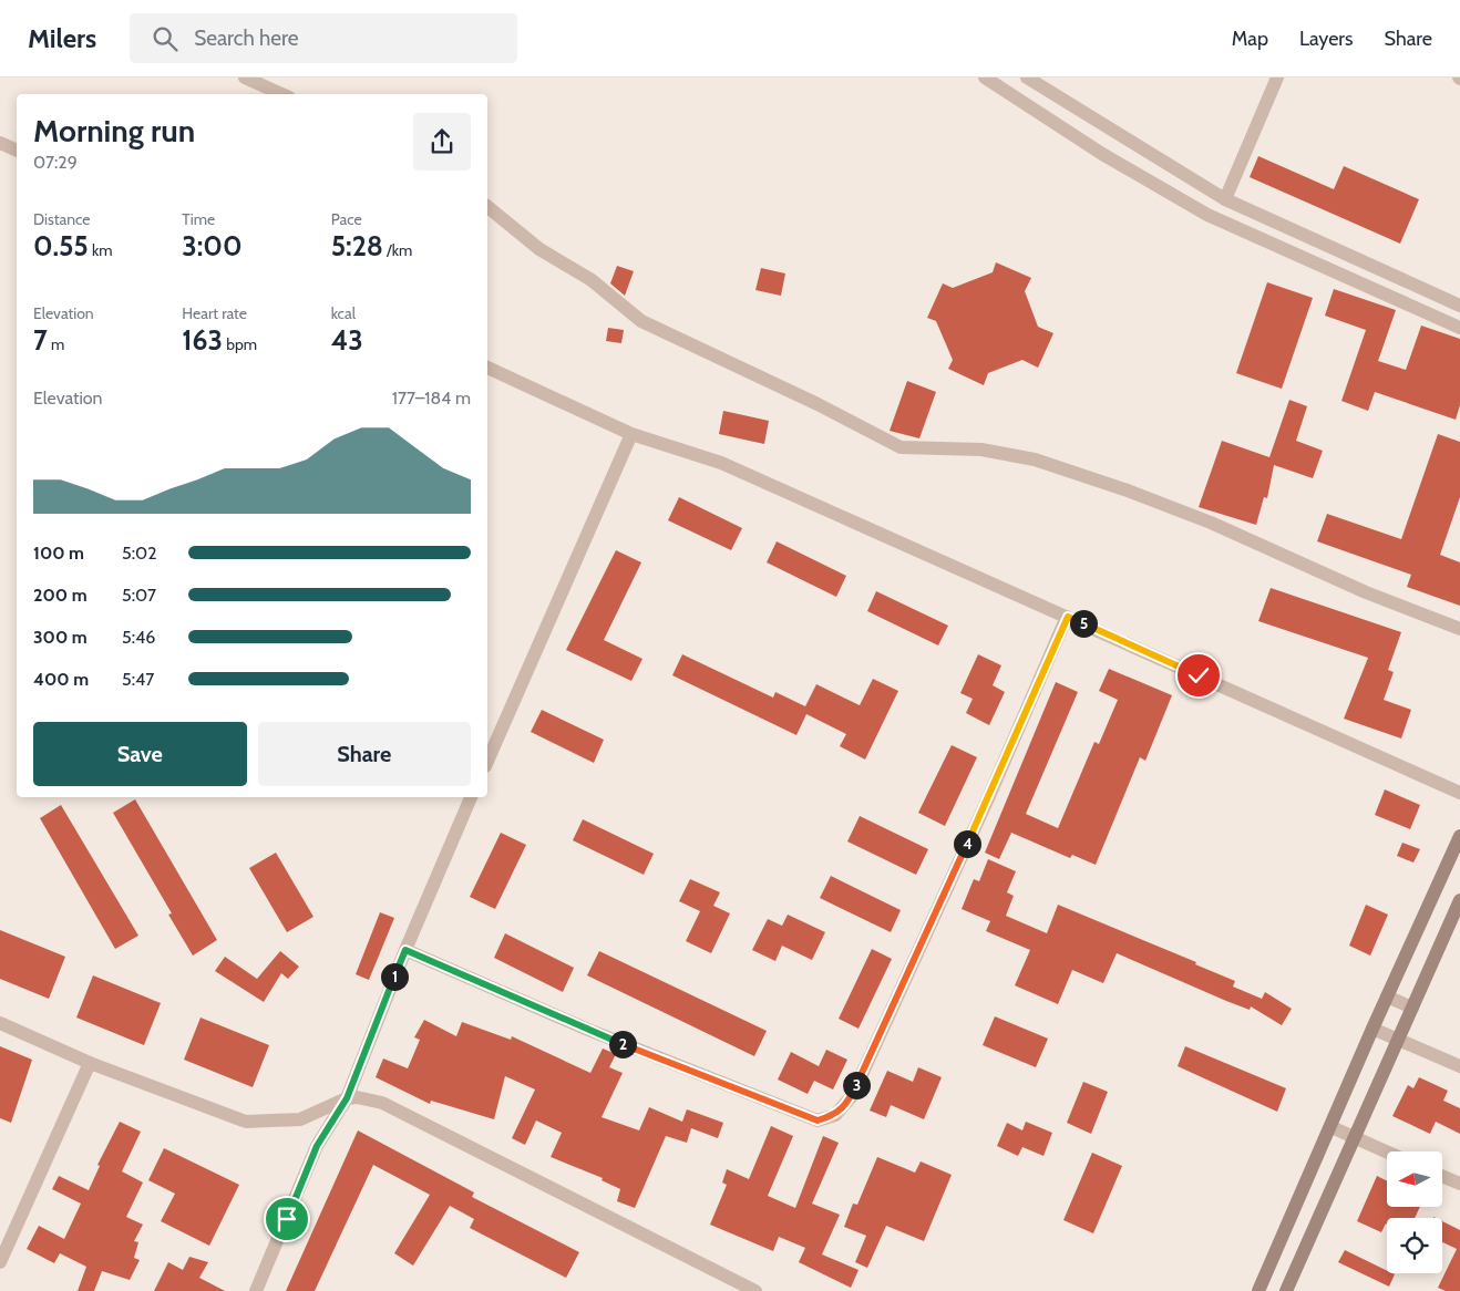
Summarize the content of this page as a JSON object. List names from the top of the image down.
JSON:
{
  "north": "left",
  "page": {
    "header": "Milers",
    "search": "Search here",
    "nav": ["Map", "Layers", "Share"],
    "heading": ["Morning run", "07:29"],
    "stats": [
      ["Distance", "0.55 km"],
      ["Time", "3:00"],
      ["Pace", "5:28 /km"],
      ["Elevation", "7 m"],
      ["Heart rate", "163 bpm"],
      ["kcal", "43"]
    ],
    "chart": ["Elevation", "177–184 m"],
    "list": [
      {
        "name": "100 m",
        "note": "5:02"
      },
      {
        "name": "200 m",
        "note": "5:07"
      },
      {
        "name": "300 m",
        "note": "5:46"
      },
      {
        "name": "400 m",
        "note": "5:47"
      }
    ],
    "pins": [
      "5",
      "4",
      "1",
      "2",
      "3"
    ],
    "buttons": ["Save", "Share"]
  }
}
